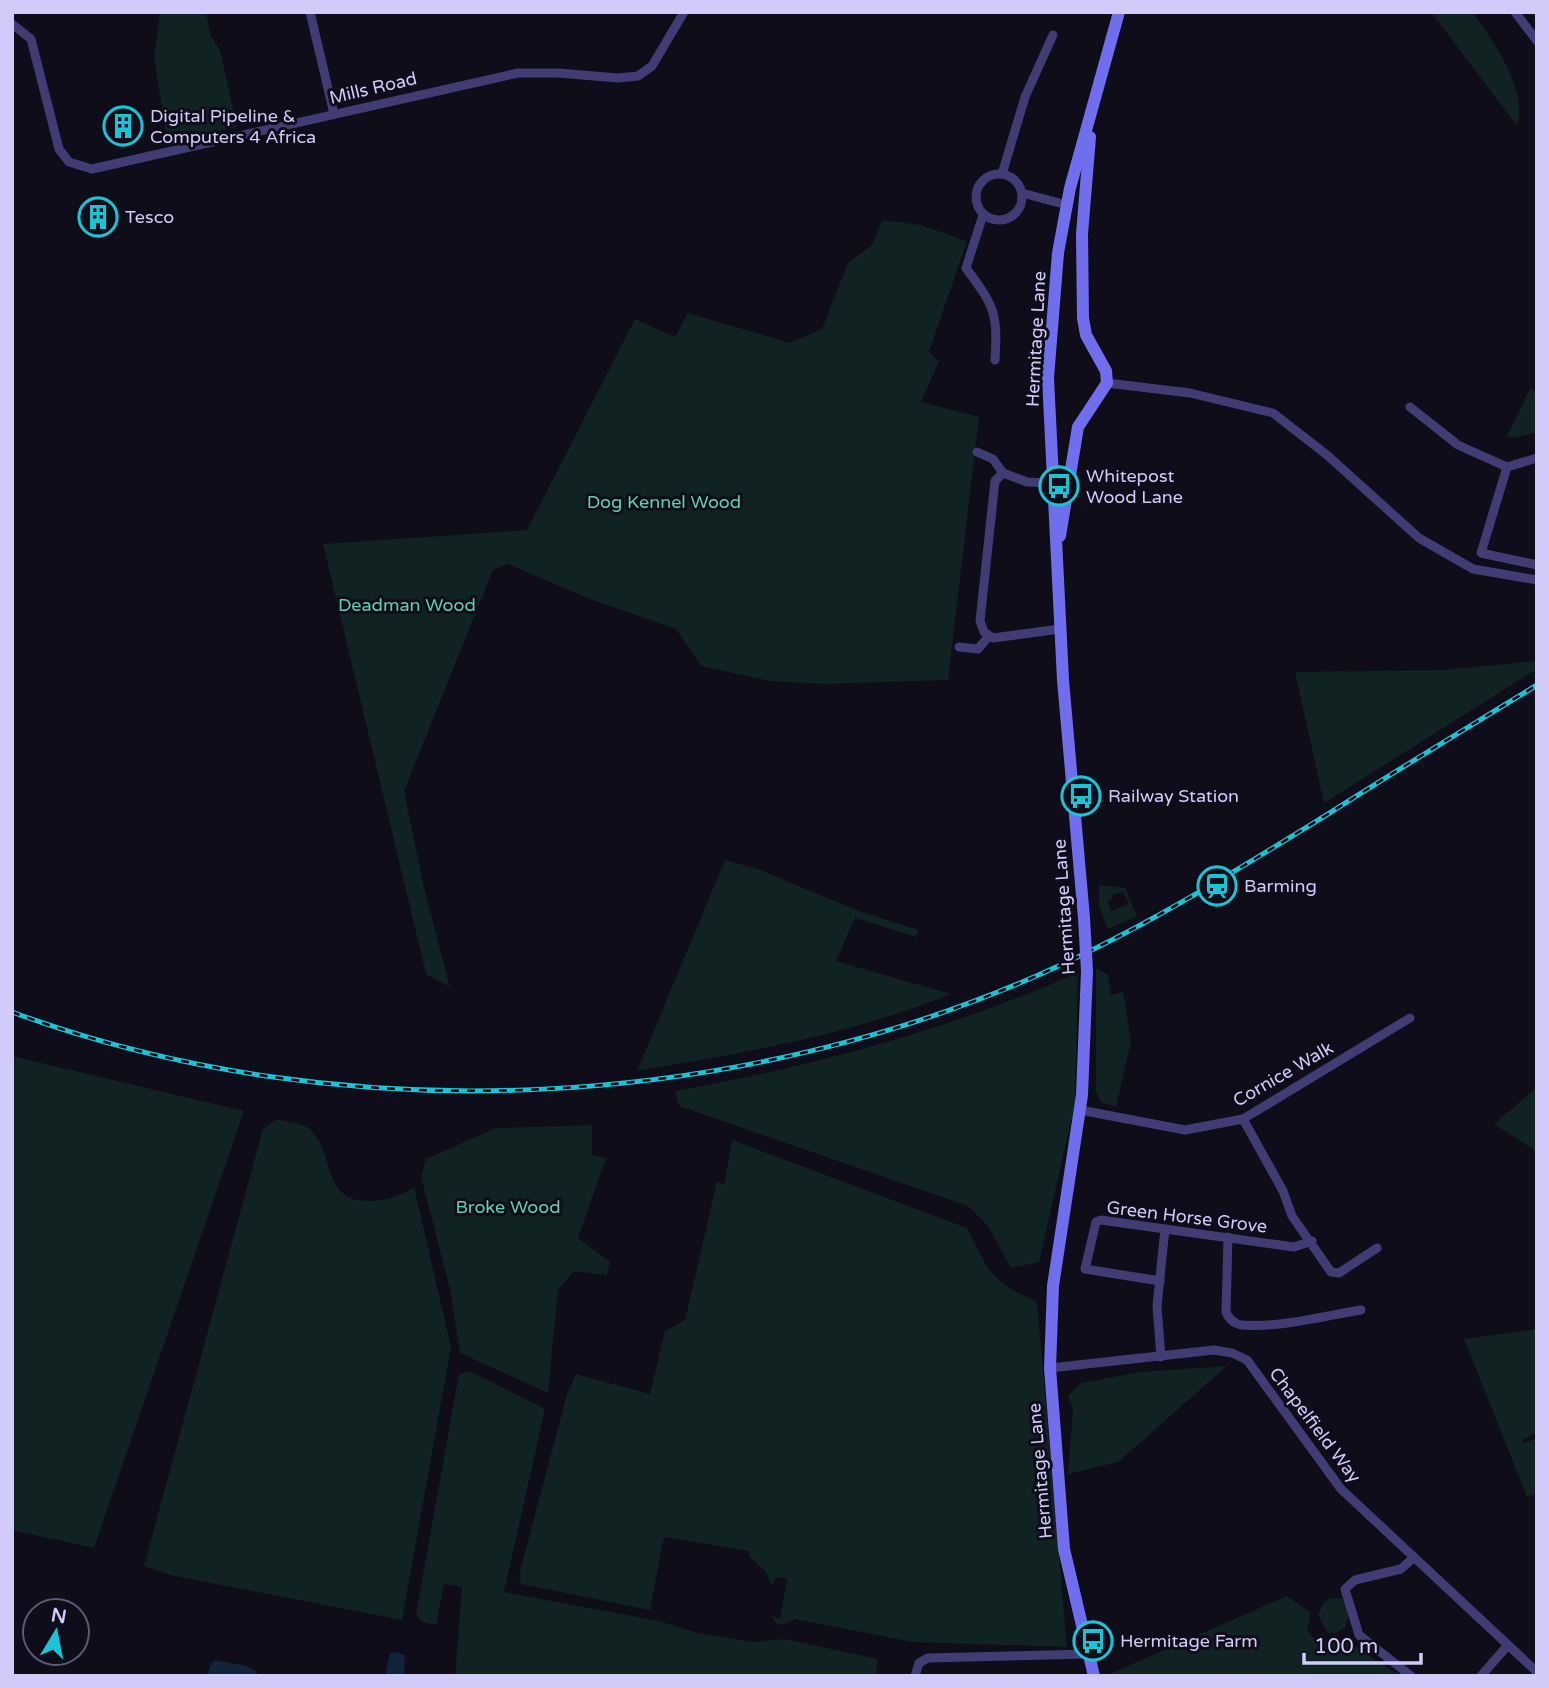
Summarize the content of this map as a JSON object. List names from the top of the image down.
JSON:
{
  "streets": {
    "main road": ["Hermitage Lane"],
    "street": [
      "Mills Road",
      "Cornice Walk",
      "Green Horse Grove",
      "Chapelfield Way"
    ]
  },
  "crossings": [
    ["Hermitage Lane", "Cornice Walk"],
    ["Hermitage Lane", "Chapelfield Way"]
  ],
  "parks": ["Dog Kennel Wood", "Deadman Wood", "Broke Wood"],
  "places": {
    "building": ["Digital Pipeline & Computers 4 Africa", "Tesco"],
    "bus stop": ["Whitepost Wood Lane", "Railway Station", "Hermitage Farm"],
    "station": ["Barming"]
  },
  "scale_bar": "100 m",
  "north": "top"
}
